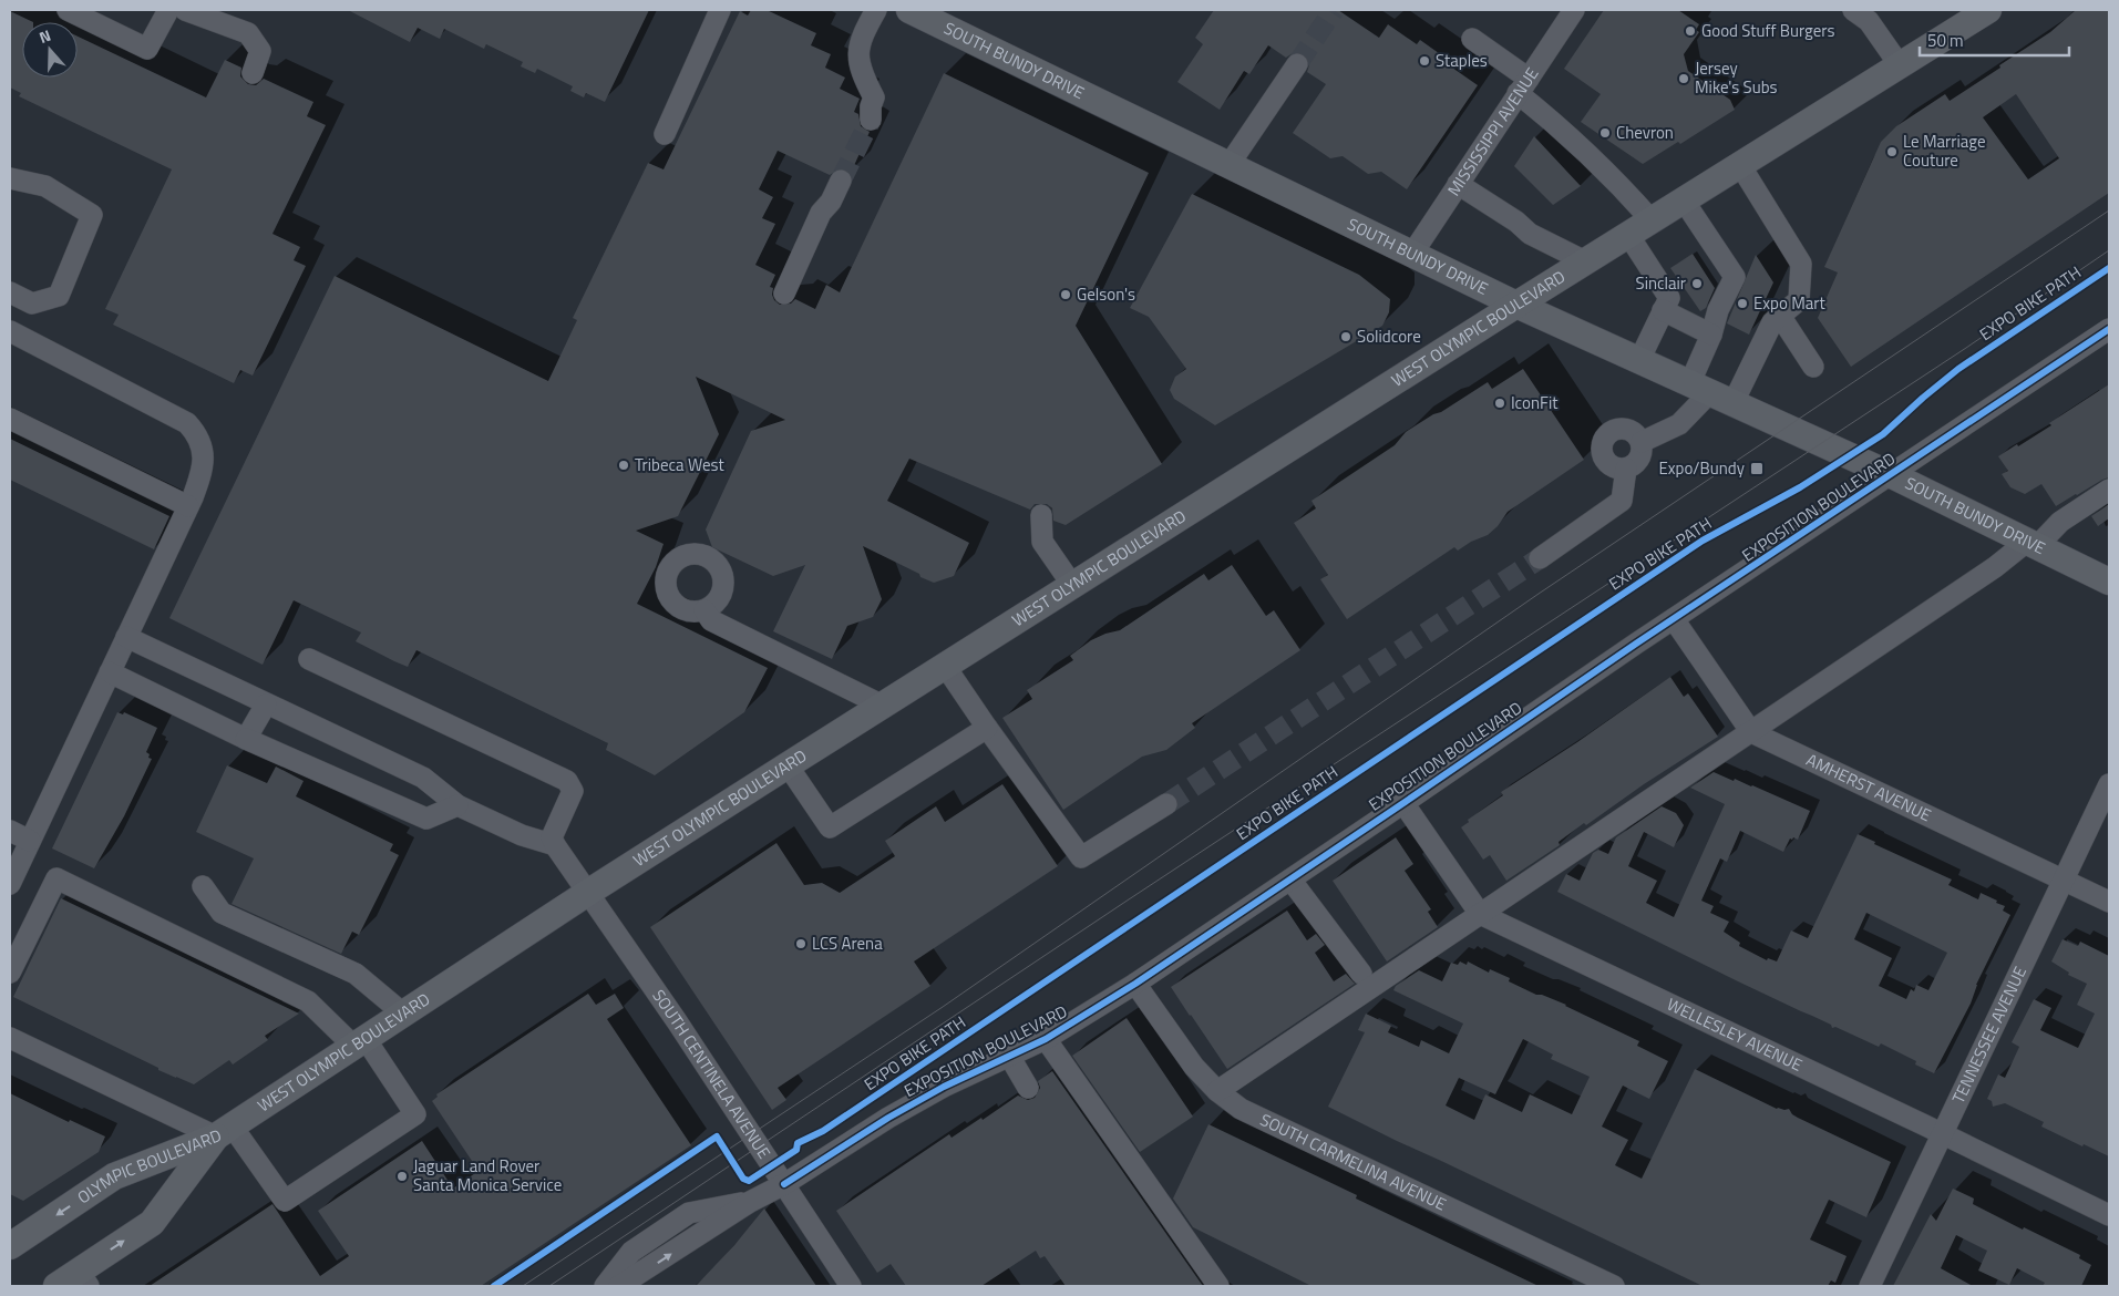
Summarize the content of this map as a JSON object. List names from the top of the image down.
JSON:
{
  "streets": {
    "main road": ["SOUTH BUNDY DRIVE", "WEST OLYMPIC BOULEVARD", "OLYMPIC BOULEVARD"],
    "street": [
      "MISSISSIPPI AVENUE",
      "EXPOSITION BOULEVARD",
      "AMHERST AVENUE",
      "WELLESLEY AVENUE",
      "TENNESSEE AVENUE",
      "SOUTH CENTINELA AVENUE",
      "SOUTH CARMELINA AVENUE"
    ],
    "cycle path": ["EXPO BIKE PATH"]
  },
  "crossings": [
    ["SOUTH BUNDY DRIVE", "MISSISSIPPI AVENUE"],
    ["SOUTH BUNDY DRIVE", "WEST OLYMPIC BOULEVARD"],
    ["SOUTH BUNDY DRIVE", "EXPOSITION BOULEVARD"],
    ["WEST OLYMPIC BOULEVARD", "SOUTH CENTINELA AVENUE"],
    ["WEST OLYMPIC BOULEVARD", "OLYMPIC BOULEVARD"],
    ["EXPOSITION BOULEVARD", "SOUTH CENTINELA AVENUE"],
    ["EXPOSITION BOULEVARD", "SOUTH CARMELINA AVENUE"],
    ["AMHERST AVENUE", "TENNESSEE AVENUE"],
    ["WELLESLEY AVENUE", "TENNESSEE AVENUE"]
  ],
  "places": {
    "other": [
      "Good Stuff Burgers",
      "Staples",
      "Jersey Mike's Subs",
      "Chevron",
      "Le Marriage Couture",
      "Sinclair",
      "Gelson's",
      "Expo Mart",
      "Solidcore",
      "IconFit",
      "Tribeca West",
      "LCS Arena",
      "Jaguar Land Rover Santa Monica Service"
    ],
    "transit": ["Expo/Bundy"]
  },
  "scale_bar": "50 m",
  "north": "top"
}
